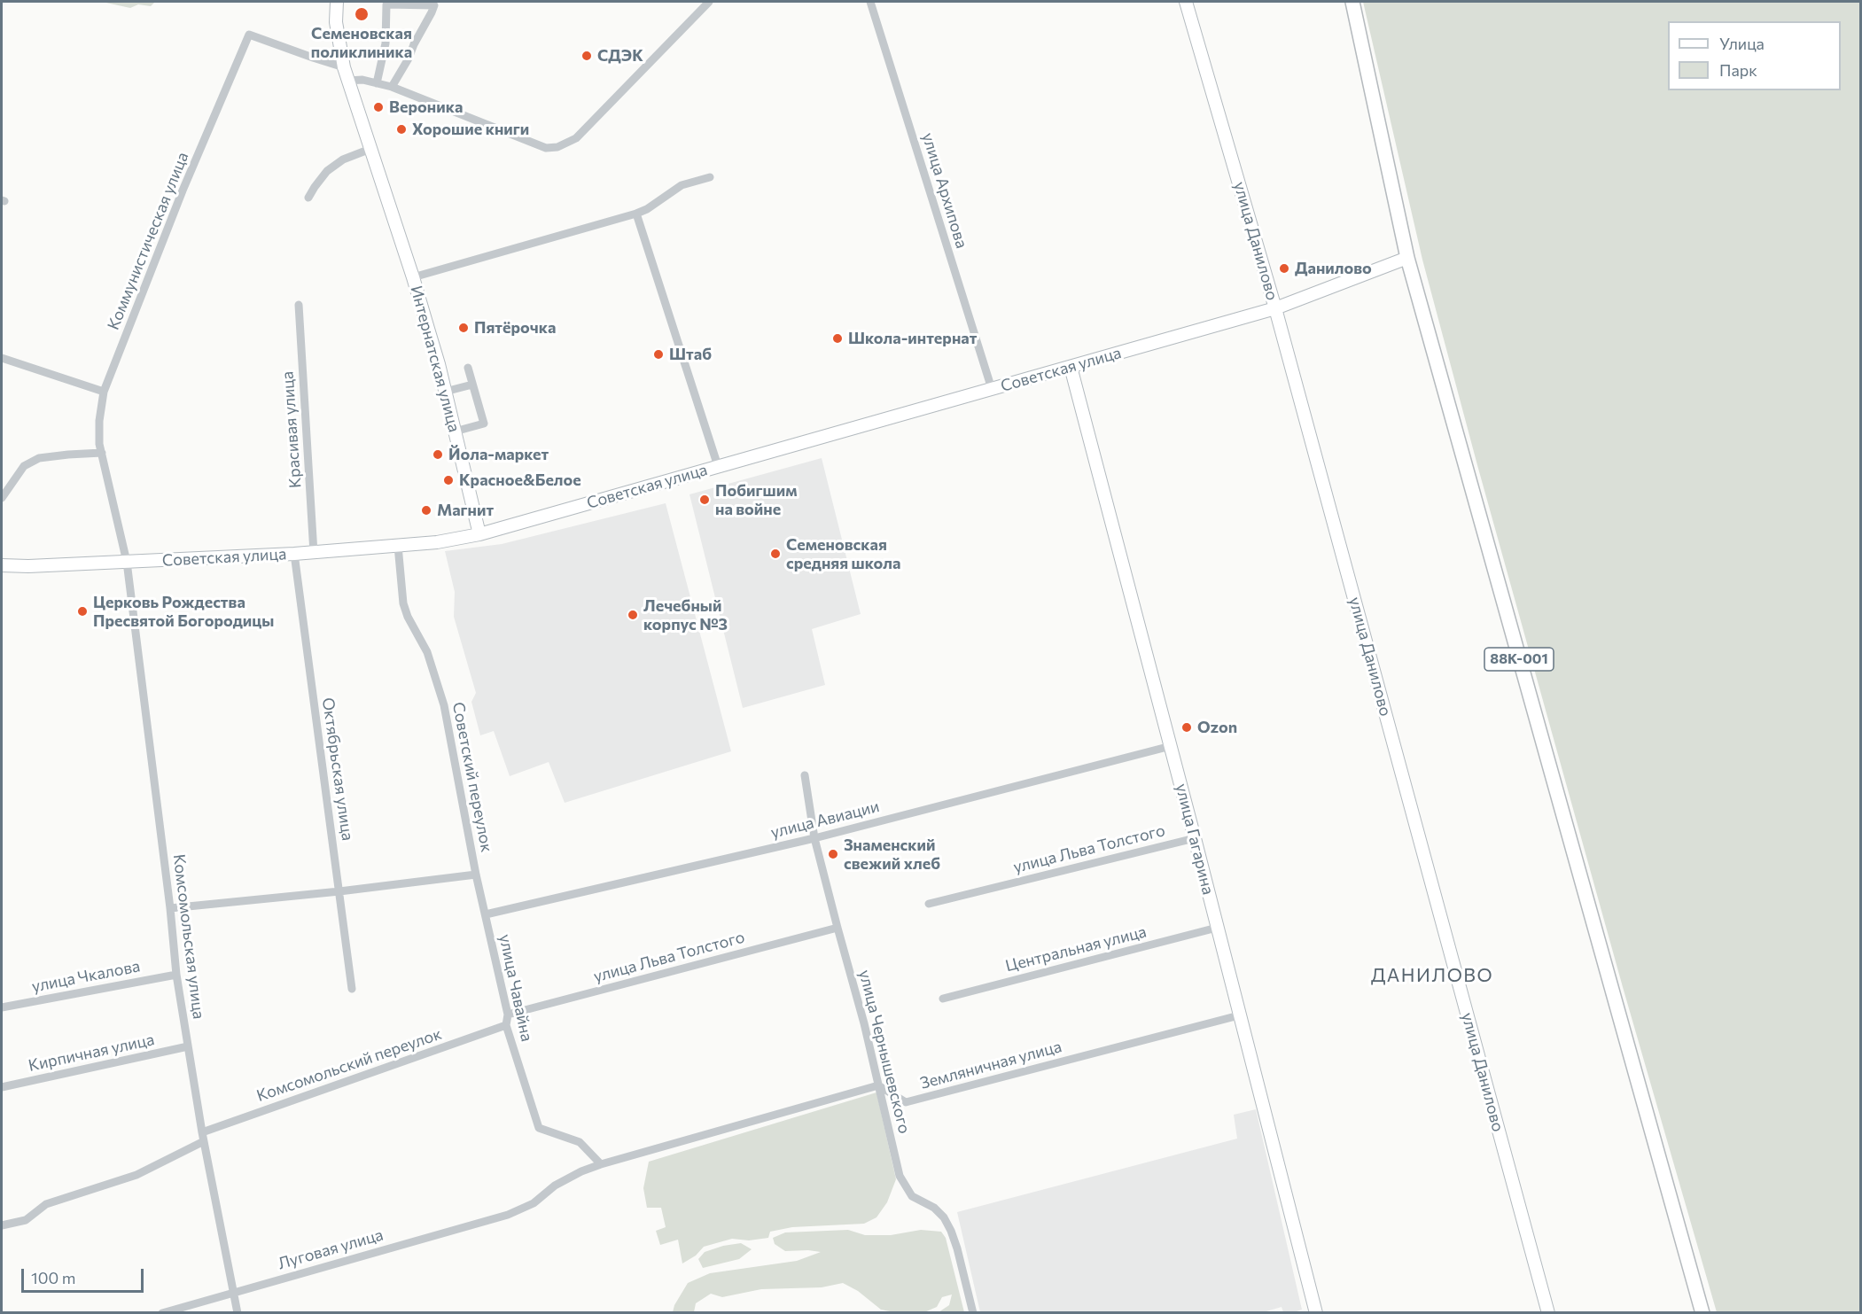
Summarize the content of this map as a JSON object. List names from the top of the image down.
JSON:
{
  "streets": {
    "main road": ["88К-001"],
    "street": [
      "улица Архипова",
      "Коммунистическая улица",
      "улица Данилово",
      "Интернатская улица",
      "Советская улица",
      "Красивая улица",
      "Октябрьская улица",
      "Советский переулок",
      "улица Авиации",
      "улица Гагарина",
      "улица Льва Толстого",
      "Комсомольская улица",
      "Центральная улица",
      "улица Чкалова",
      "улица Чавайна",
      "улица Чернышевского",
      "Кирпичная улица",
      "Комсомольский переулок",
      "Земляничная улица",
      "Луговая улица"
    ]
  },
  "crossings": [
    ["улица Архипова", "Советская улица"],
    ["Коммунистическая улица", "Интернатская улица"],
    ["Коммунистическая улица", "Советская улица"],
    ["Коммунистическая улица", "Комсомольская улица"],
    ["улица Данилово", "Советская улица"],
    ["Интернатская улица", "Советская улица"],
    ["Советская улица", "Красивая улица"],
    ["Советская улица", "88К-001"],
    ["Советская улица", "Октябрьская улица"],
    ["Советская улица", "Советский переулок"],
    ["Советская улица", "улица Гагарина"],
    ["Советская улица", "Комсомольская улица"],
    ["Октябрьская улица", "Советский переулок"],
    ["Советский переулок", "Комсомольская улица"],
    ["Советский переулок", "улица Чавайна"],
    ["улица Авиации", "улица Гагарина"],
    ["улица Авиации", "улица Чавайна"],
    ["улица Авиации", "улица Чернышевского"],
    ["улица Гагарина", "улица Льва Толстого"],
    ["улица Гагарина", "Центральная улица"],
    ["улица Гагарина", "Земляничная улица"],
    ["улица Льва Толстого", "улица Чавайна"],
    ["улица Льва Толстого", "улица Чернышевского"],
    ["Комсомольская улица", "улица Чкалова"],
    ["Комсомольская улица", "Кирпичная улица"],
    ["Комсомольская улица", "Комсомольский переулок"],
    ["Комсомольская улица", "Луговая улица"],
    ["улица Чавайна", "Комсомольский переулок"],
    ["улица Чавайна", "Луговая улица"],
    ["улица Чернышевского", "Земляничная улица"]
  ],
  "districts": ["ДАНИЛОВО"],
  "places": [
    "Семеновская поликлиника",
    "СДЭК",
    "Вероника",
    "Хорошие книги",
    "Данилово",
    "Пятёрочка",
    "Школа-интернат",
    "Штаб",
    "Йола-маркет",
    "Красное&Белое",
    "Побигшим на войне",
    "Магнит",
    "Семеновская средняя школа",
    "Церковь Рождества Пресвятой Богородицы",
    "Лечебный корпус №3",
    "Ozon",
    "Знаменский свежий хлеб"
  ],
  "legend": ["Улица", "Парк"],
  "scale_bar": "100 m"
}
